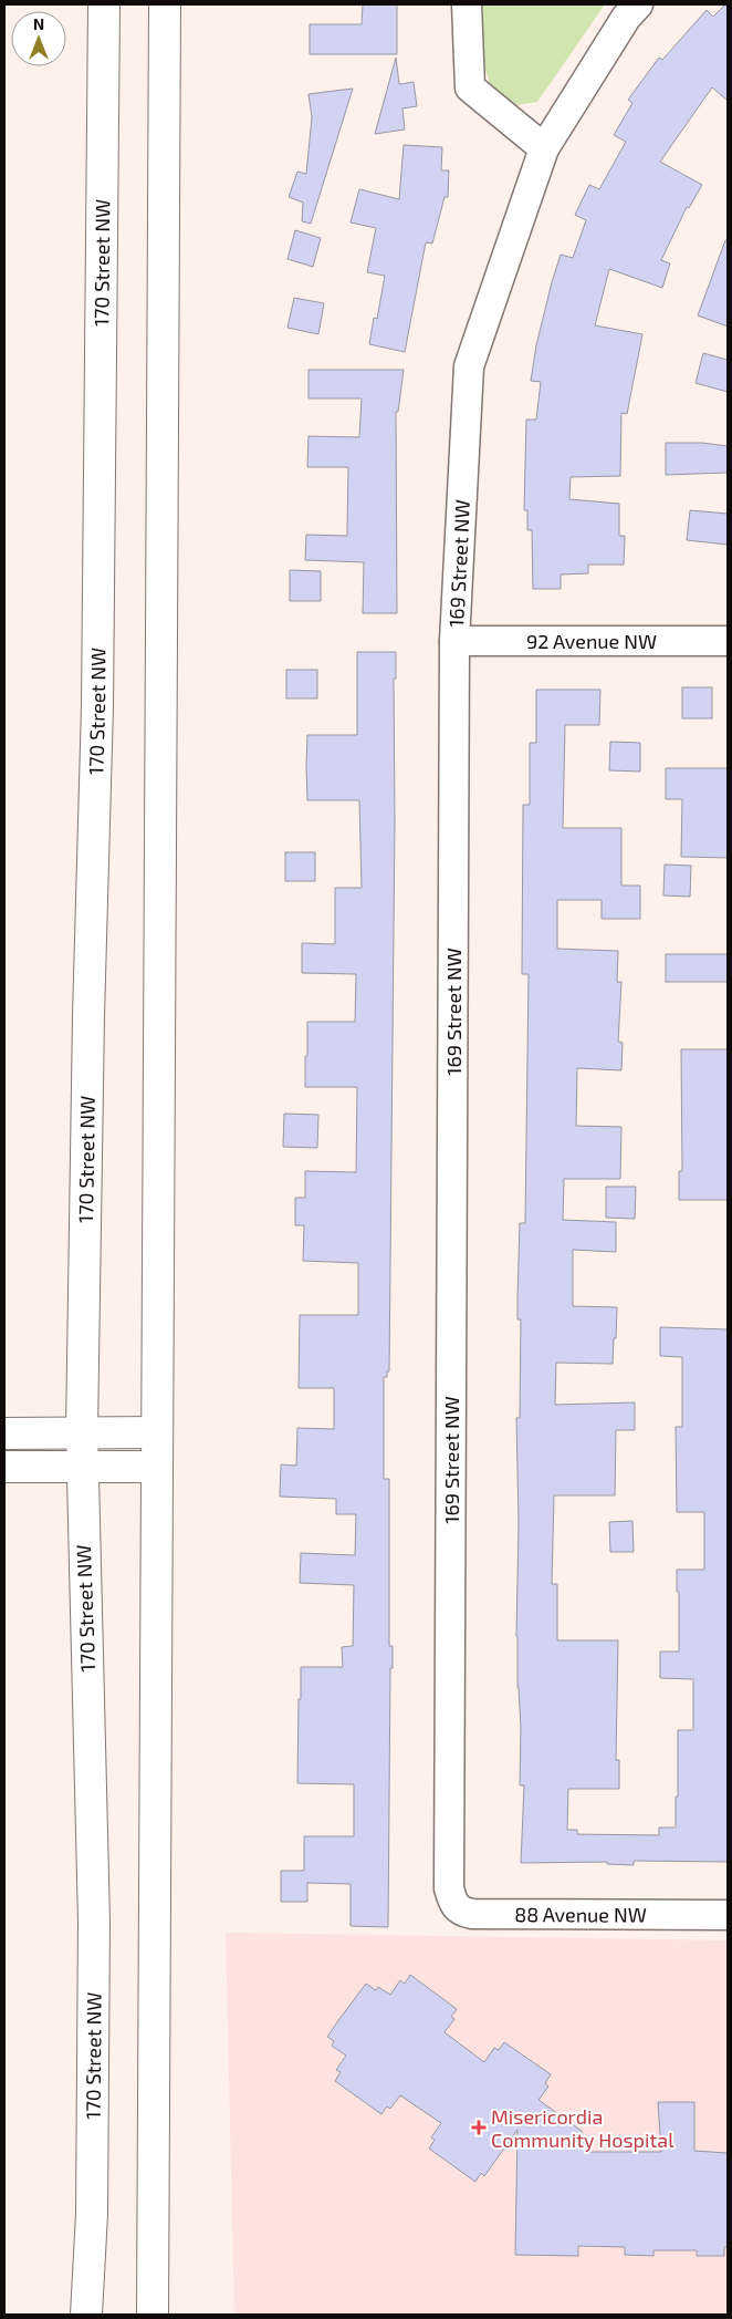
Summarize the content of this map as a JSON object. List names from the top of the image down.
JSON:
{
  "streets": {
    "main road": ["170 Street NW"],
    "street": ["169 Street NW", "92 Avenue NW", "88 Avenue NW"]
  },
  "crossings": [
    ["169 Street NW", "92 Avenue NW"],
    ["169 Street NW", "88 Avenue NW"]
  ],
  "places": {
    "health": ["Misericordia Community Hospital"]
  },
  "north": "top"
}
